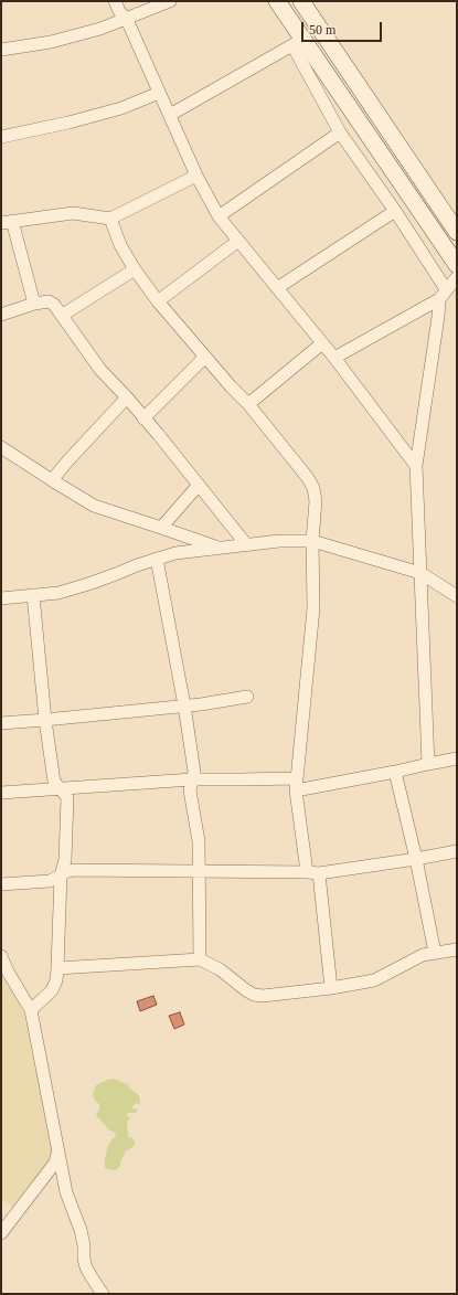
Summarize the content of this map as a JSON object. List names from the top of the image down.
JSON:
{
  "scale_bar": "50 m"
}
